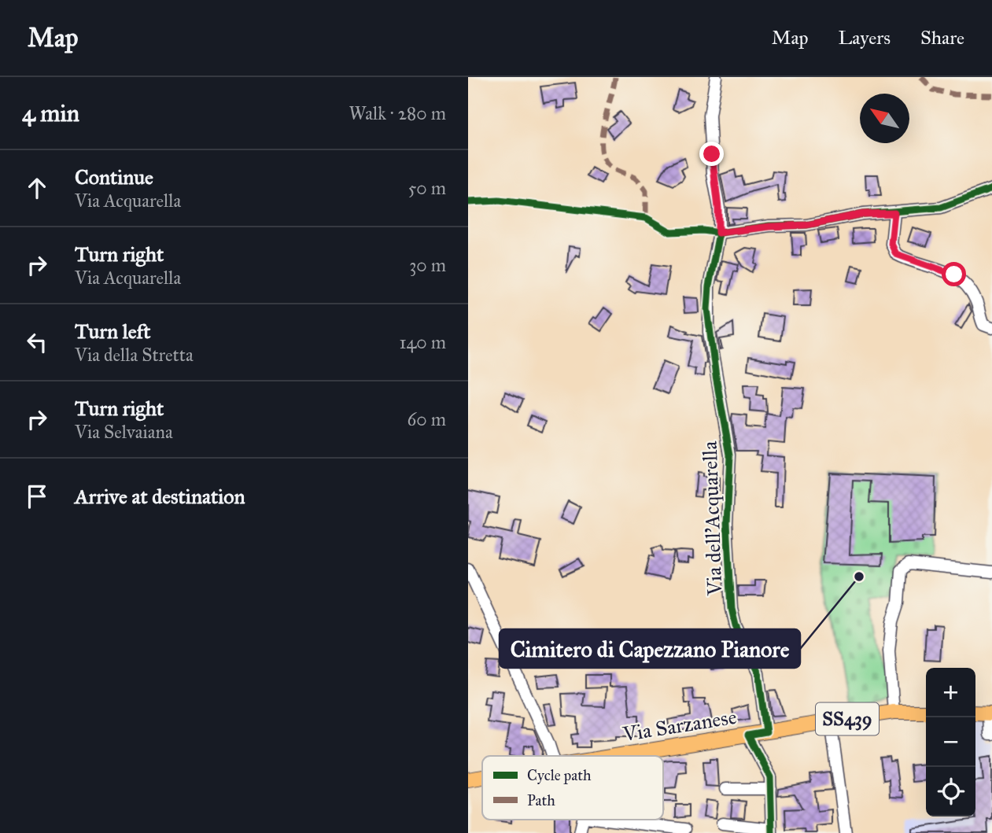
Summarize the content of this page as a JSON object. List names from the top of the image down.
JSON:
{
  "streets": {
    "main road": ["SS439", "Via Sarzanese"],
    "street": ["Via dell'Acquarella"]
  },
  "crossings": [
    ["Via dell'Acquarella", "Via Sarzanese"]
  ],
  "places": ["Cimitero di Capezzano Pianore"],
  "legend": ["Cycle path", "Path"],
  "north": "top left",
  "page": {
    "header": "Map",
    "nav": ["Map", "Layers", "Share"],
    "heading": ["4 min", "Walk · 280 m"],
    "list": [
      ["Continue", "Via Acquarella", "50 m"],
      ["Turn right", "Via Acquarella", "30 m"],
      ["Turn left", "Via della Stretta", "140 m"],
      ["Turn right", "Via Selvaiana", "60 m"],
      "Arrive at destination"
    ],
    "map_buttons": ["+", "−"]
  }
}
